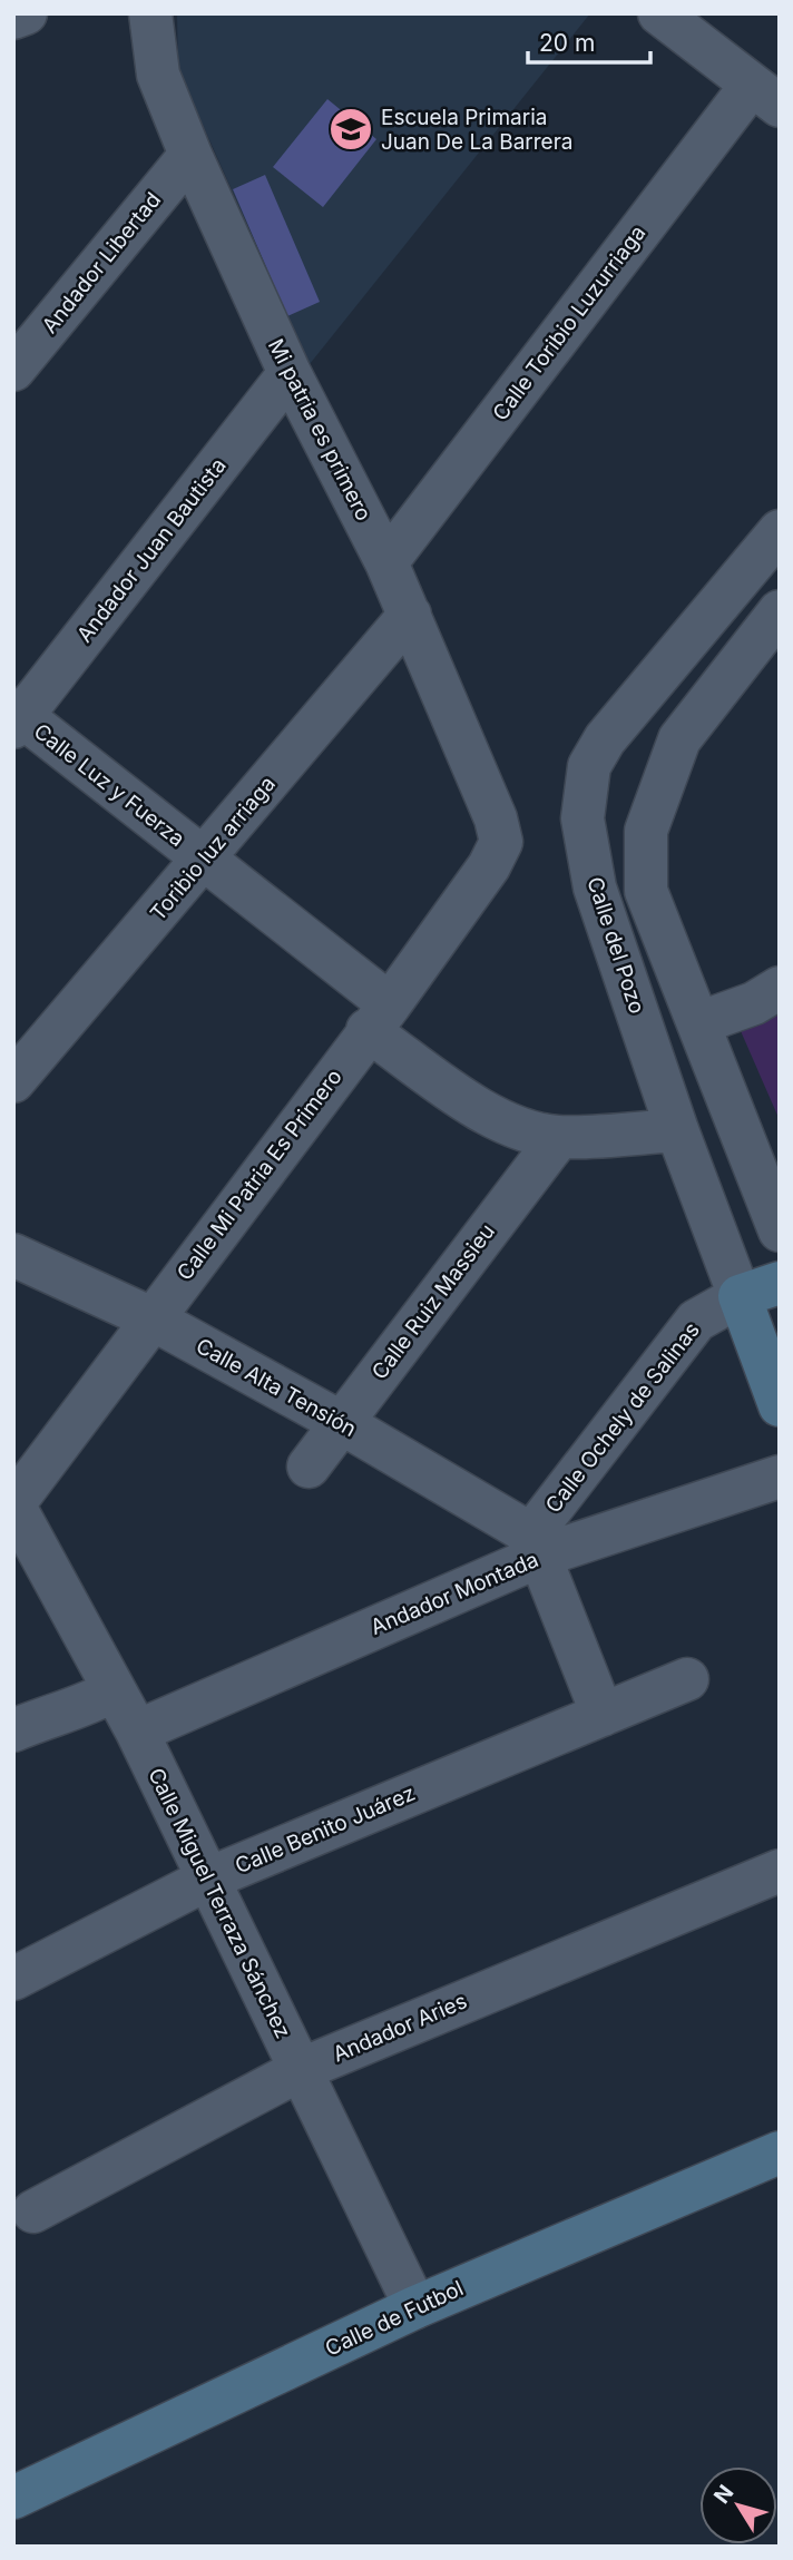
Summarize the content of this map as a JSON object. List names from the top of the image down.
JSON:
{
  "streets": {
    "main road": ["Calle del Pozo", "Calle de Futbol"],
    "street": [
      "Andador Libertad",
      "Calle Toribio Luzurriaga",
      "Mi patria es primero",
      "Andador Juan Bautista",
      "Calle Luz y Fuerza",
      "Toribio luz arriaga",
      "Calle Mi Patria Es Primero",
      "Calle Ruiz Massieu",
      "Calle Alta Tensión",
      "Calle Ochely de Salinas",
      "Andador Montada",
      "Calle Benito Juárez",
      "Calle Miguel Terraza Sánchez",
      "Andador Aries"
    ]
  },
  "crossings": [
    ["Andador Libertad", "Mi patria es primero"],
    ["Calle Toribio Luzurriaga", "Mi patria es primero"],
    ["Mi patria es primero", "Andador Juan Bautista"],
    ["Mi patria es primero", "Toribio luz arriaga"],
    ["Mi patria es primero", "Calle Mi Patria Es Primero"],
    ["Andador Juan Bautista", "Calle Luz y Fuerza"],
    ["Calle Luz y Fuerza", "Toribio luz arriaga"],
    ["Calle Luz y Fuerza", "Calle del Pozo"],
    ["Calle Luz y Fuerza", "Calle Mi Patria Es Primero"],
    ["Calle Luz y Fuerza", "Calle Ruiz Massieu"],
    ["Calle del Pozo", "Calle Ochely de Salinas"],
    ["Calle Mi Patria Es Primero", "Calle Alta Tensión"],
    ["Calle Mi Patria Es Primero", "Calle Miguel Terraza Sánchez"],
    ["Calle Ruiz Massieu", "Calle Alta Tensión"],
    ["Calle Alta Tensión", "Calle Ochely de Salinas"],
    ["Calle Alta Tensión", "Andador Montada"],
    ["Calle Ochely de Salinas", "Andador Montada"],
    ["Andador Montada", "Calle Miguel Terraza Sánchez"],
    ["Calle Benito Juárez", "Calle Miguel Terraza Sánchez"],
    ["Calle Miguel Terraza Sánchez", "Andador Aries"],
    ["Calle Miguel Terraza Sánchez", "Calle de Futbol"]
  ],
  "places": {
    "school or university": ["Escuela Primaria Juan De La Barrera"]
  },
  "scale_bar": "20 m",
  "north": "top left"
}
